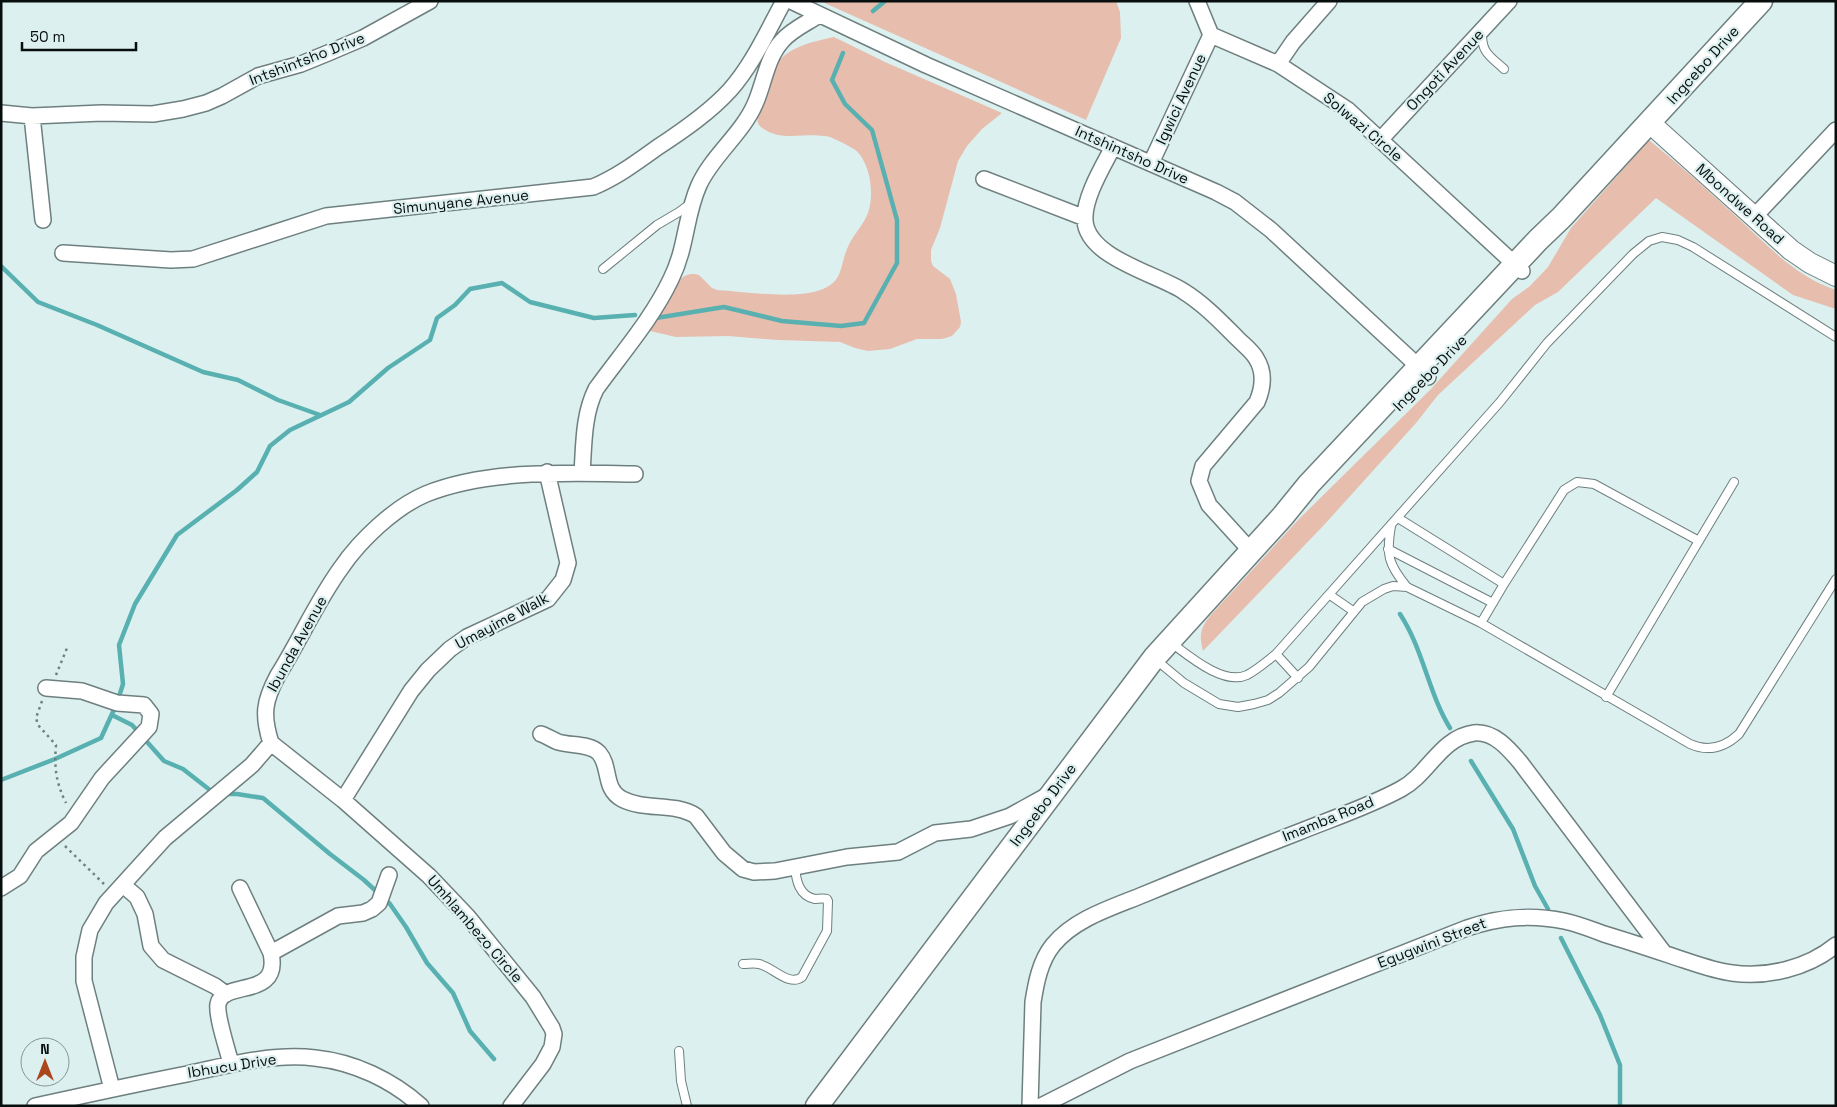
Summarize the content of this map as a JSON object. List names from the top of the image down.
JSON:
{
  "streets": {
    "main road": ["Ingcebo Drive"],
    "street": [
      "Intshintsho Drive",
      "Ongoti Avenue",
      "Igwici Avenue",
      "Solwazi Circle",
      "Simunyane Avenue",
      "Mbondwe Road",
      "Umayime Walk",
      "Ibunda Avenue",
      "Imamba Road",
      "Umhlambezo Circle",
      "Egugwini Street",
      "Ibhucu Drive"
    ]
  },
  "crossings": [
    ["Intshintsho Drive", "Ingcebo Drive"],
    ["Intshintsho Drive", "Igwici Avenue"],
    ["Ingcebo Drive", "Solwazi Circle"],
    ["Ingcebo Drive", "Mbondwe Road"],
    ["Ongoti Avenue", "Solwazi Circle"],
    ["Igwici Avenue", "Solwazi Circle"],
    ["Umayime Walk", "Ibunda Avenue"],
    ["Umayime Walk", "Umhlambezo Circle"],
    ["Ibunda Avenue", "Umhlambezo Circle"],
    ["Imamba Road", "Egugwini Street"]
  ],
  "scale_bar": "50 m",
  "north": "top"
}
